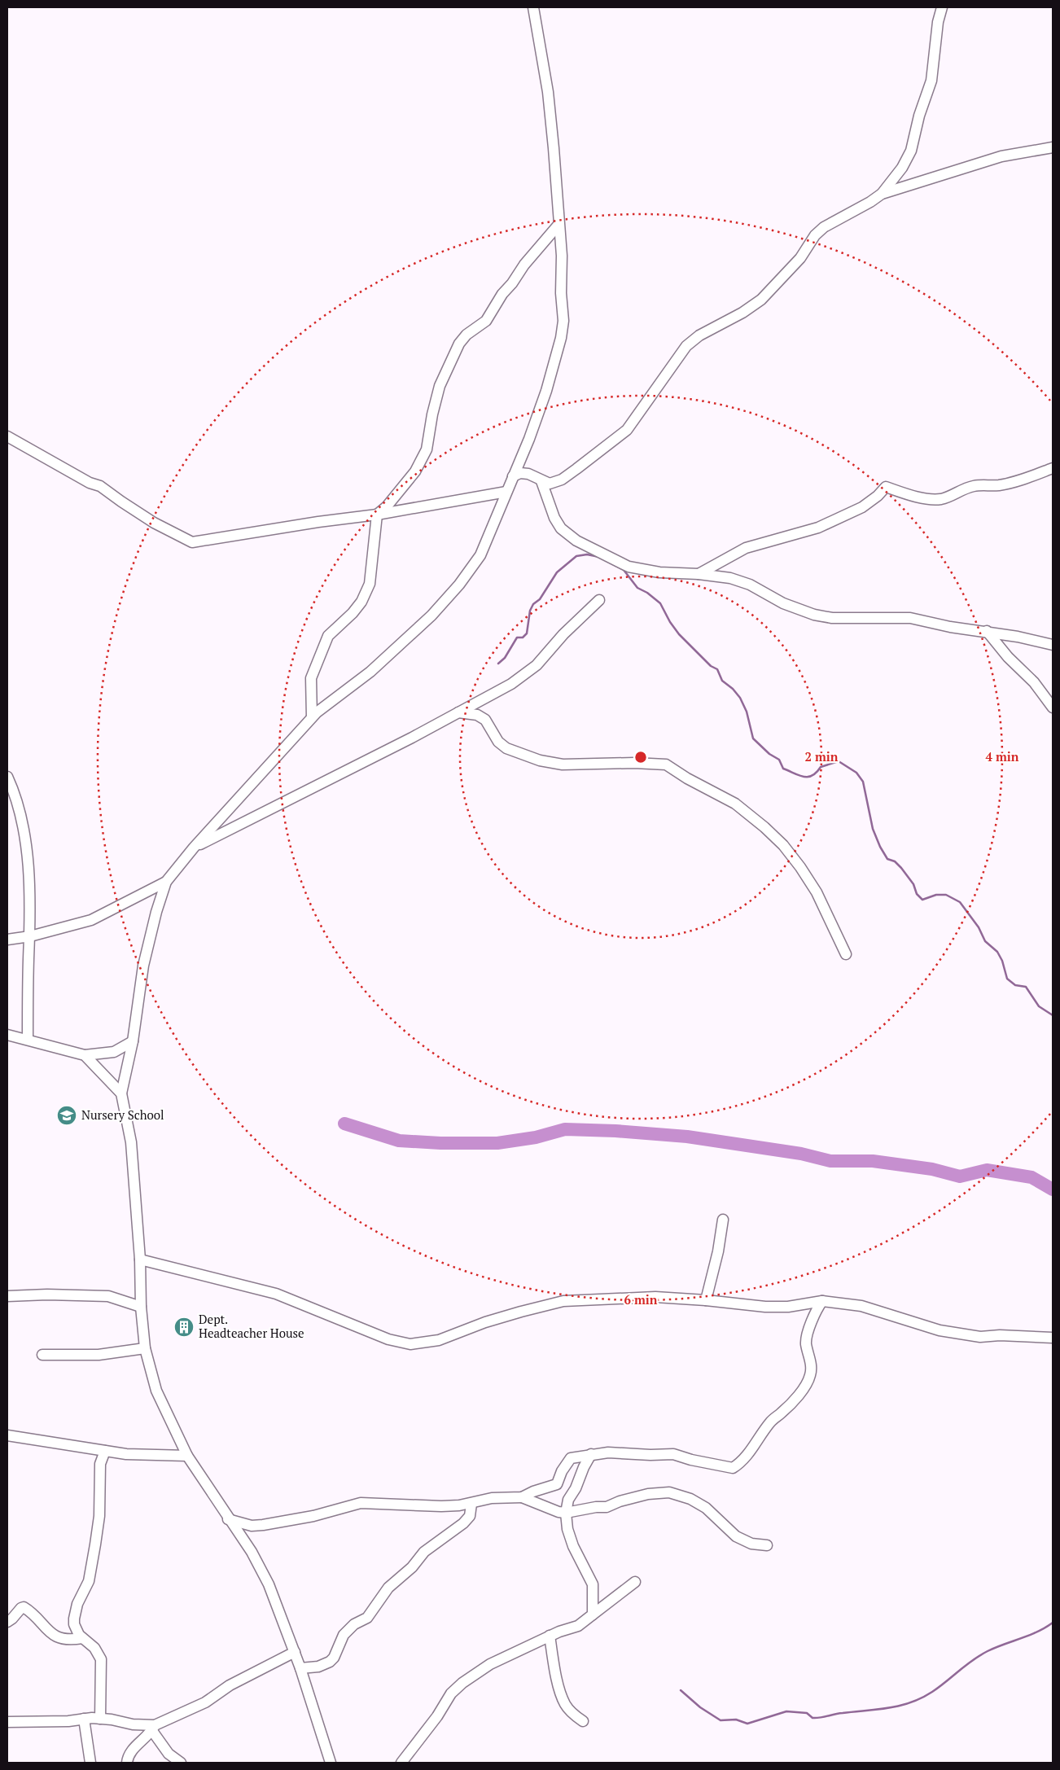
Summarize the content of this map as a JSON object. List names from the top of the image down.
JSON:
{
  "places": {
    "school or university": ["Nursery School"],
    "building": ["Dept. Headteacher House"]
  },
  "rings": ["2 min", "4 min", "6 min"]
}
